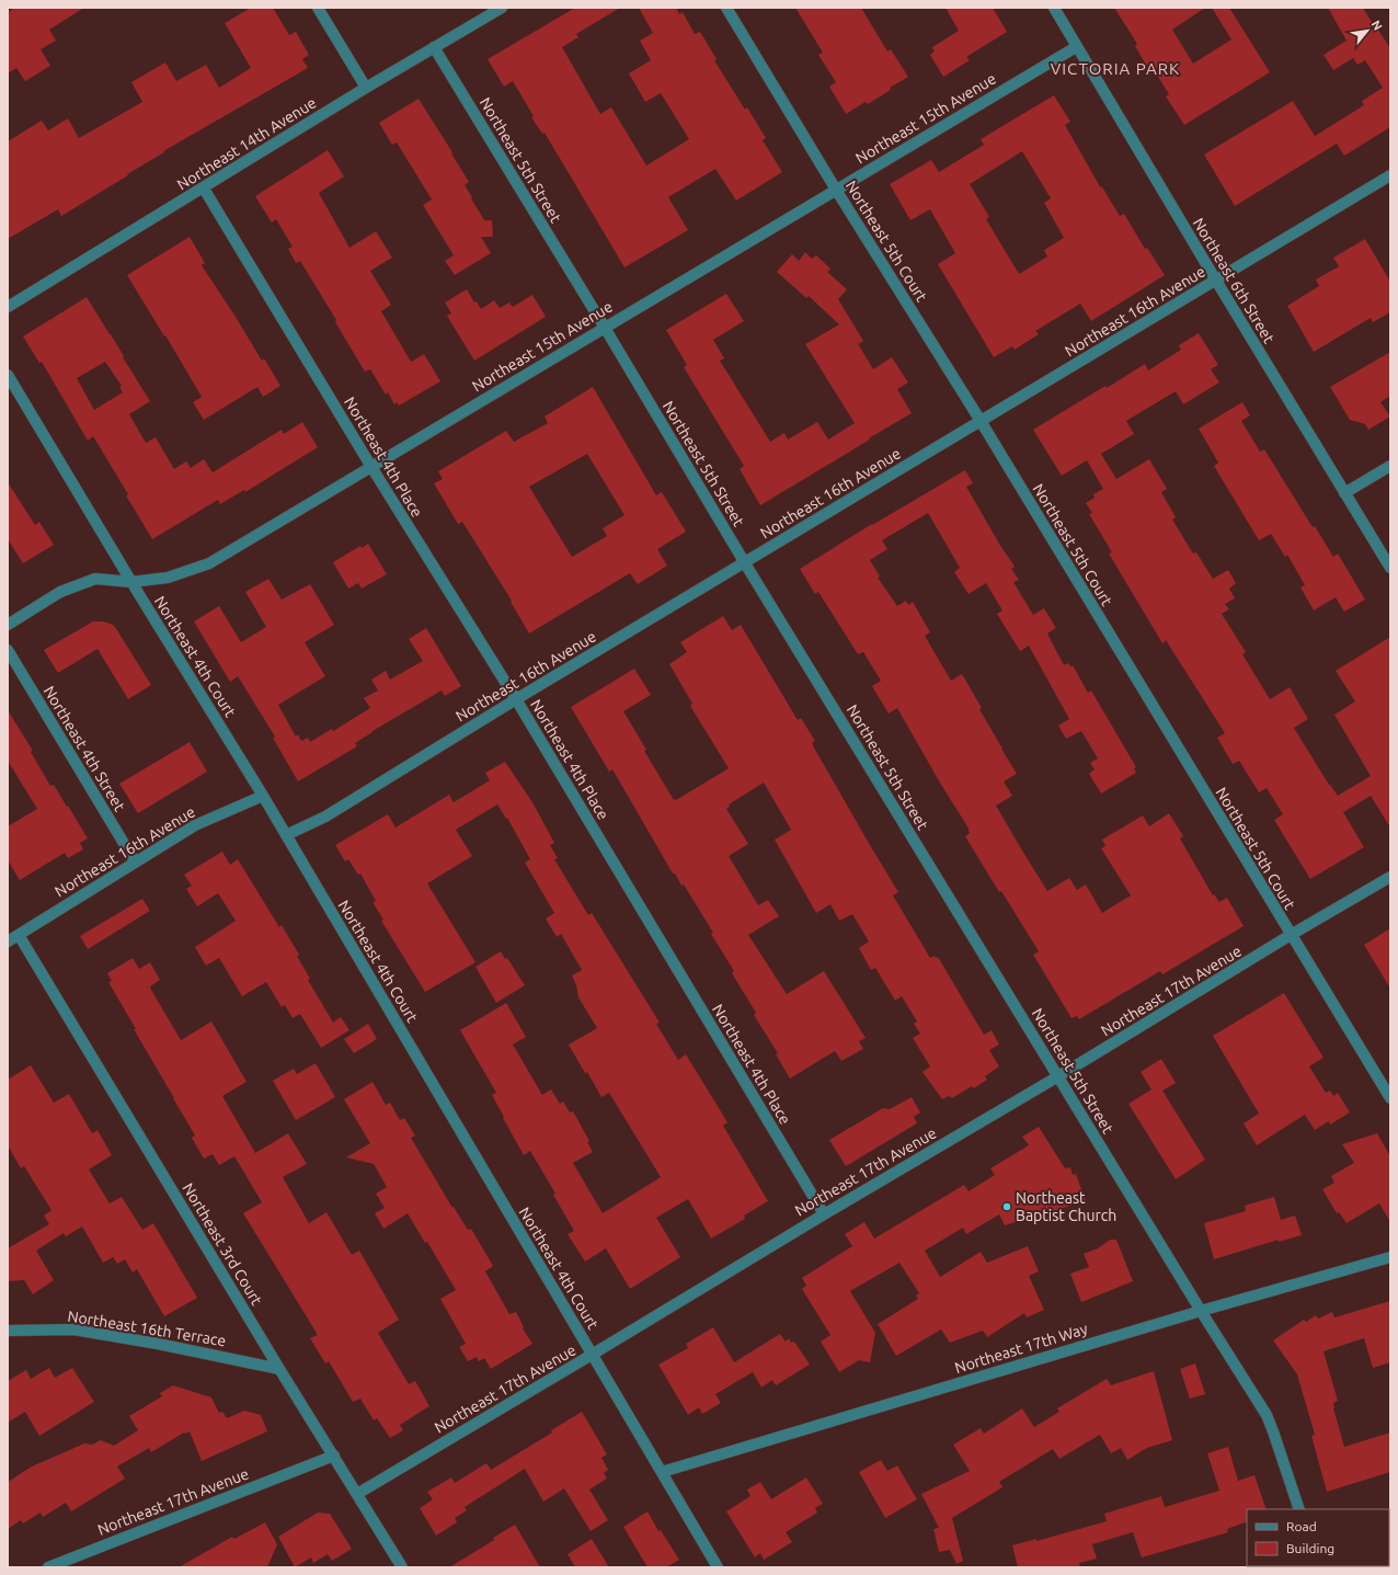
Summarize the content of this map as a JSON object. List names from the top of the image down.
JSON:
{
  "streets": {
    "street": [
      "Northeast 15th Avenue",
      "Northeast 14th Avenue",
      "Northeast 5th Street",
      "Northeast 5th Court",
      "Northeast 6th Street",
      "Northeast 16th Avenue",
      "Northeast 4th Place",
      "Northeast 4th Court",
      "Northeast 4th Street",
      "Northeast 17th Avenue",
      "Northeast 3rd Court",
      "Northeast 16th Terrace",
      "Northeast 17th Way"
    ]
  },
  "crossings": [
    ["Northeast 15th Avenue", "Northeast 5th Street"],
    ["Northeast 15th Avenue", "Northeast 5th Court"],
    ["Northeast 15th Avenue", "Northeast 6th Street"],
    ["Northeast 15th Avenue", "Northeast 4th Place"],
    ["Northeast 15th Avenue", "Northeast 4th Court"],
    ["Northeast 14th Avenue", "Northeast 5th Street"],
    ["Northeast 14th Avenue", "Northeast 4th Place"],
    ["Northeast 5th Street", "Northeast 16th Avenue"],
    ["Northeast 5th Street", "Northeast 17th Avenue"],
    ["Northeast 5th Street", "Northeast 17th Way"],
    ["Northeast 5th Court", "Northeast 16th Avenue"],
    ["Northeast 5th Court", "Northeast 17th Avenue"],
    ["Northeast 6th Street", "Northeast 16th Avenue"],
    ["Northeast 16th Avenue", "Northeast 4th Place"],
    ["Northeast 16th Avenue", "Northeast 4th Court"],
    ["Northeast 16th Avenue", "Northeast 4th Street"],
    ["Northeast 16th Avenue", "Northeast 3rd Court"],
    ["Northeast 4th Place", "Northeast 17th Avenue"],
    ["Northeast 4th Court", "Northeast 17th Avenue"],
    ["Northeast 4th Court", "Northeast 17th Way"],
    ["Northeast 17th Avenue", "Northeast 3rd Court"],
    ["Northeast 3rd Court", "Northeast 16th Terrace"]
  ],
  "districts": ["VICTORIA PARK"],
  "places": ["Northeast Baptist Church"],
  "legend": ["Road", "Building"],
  "north": "top right"
}
